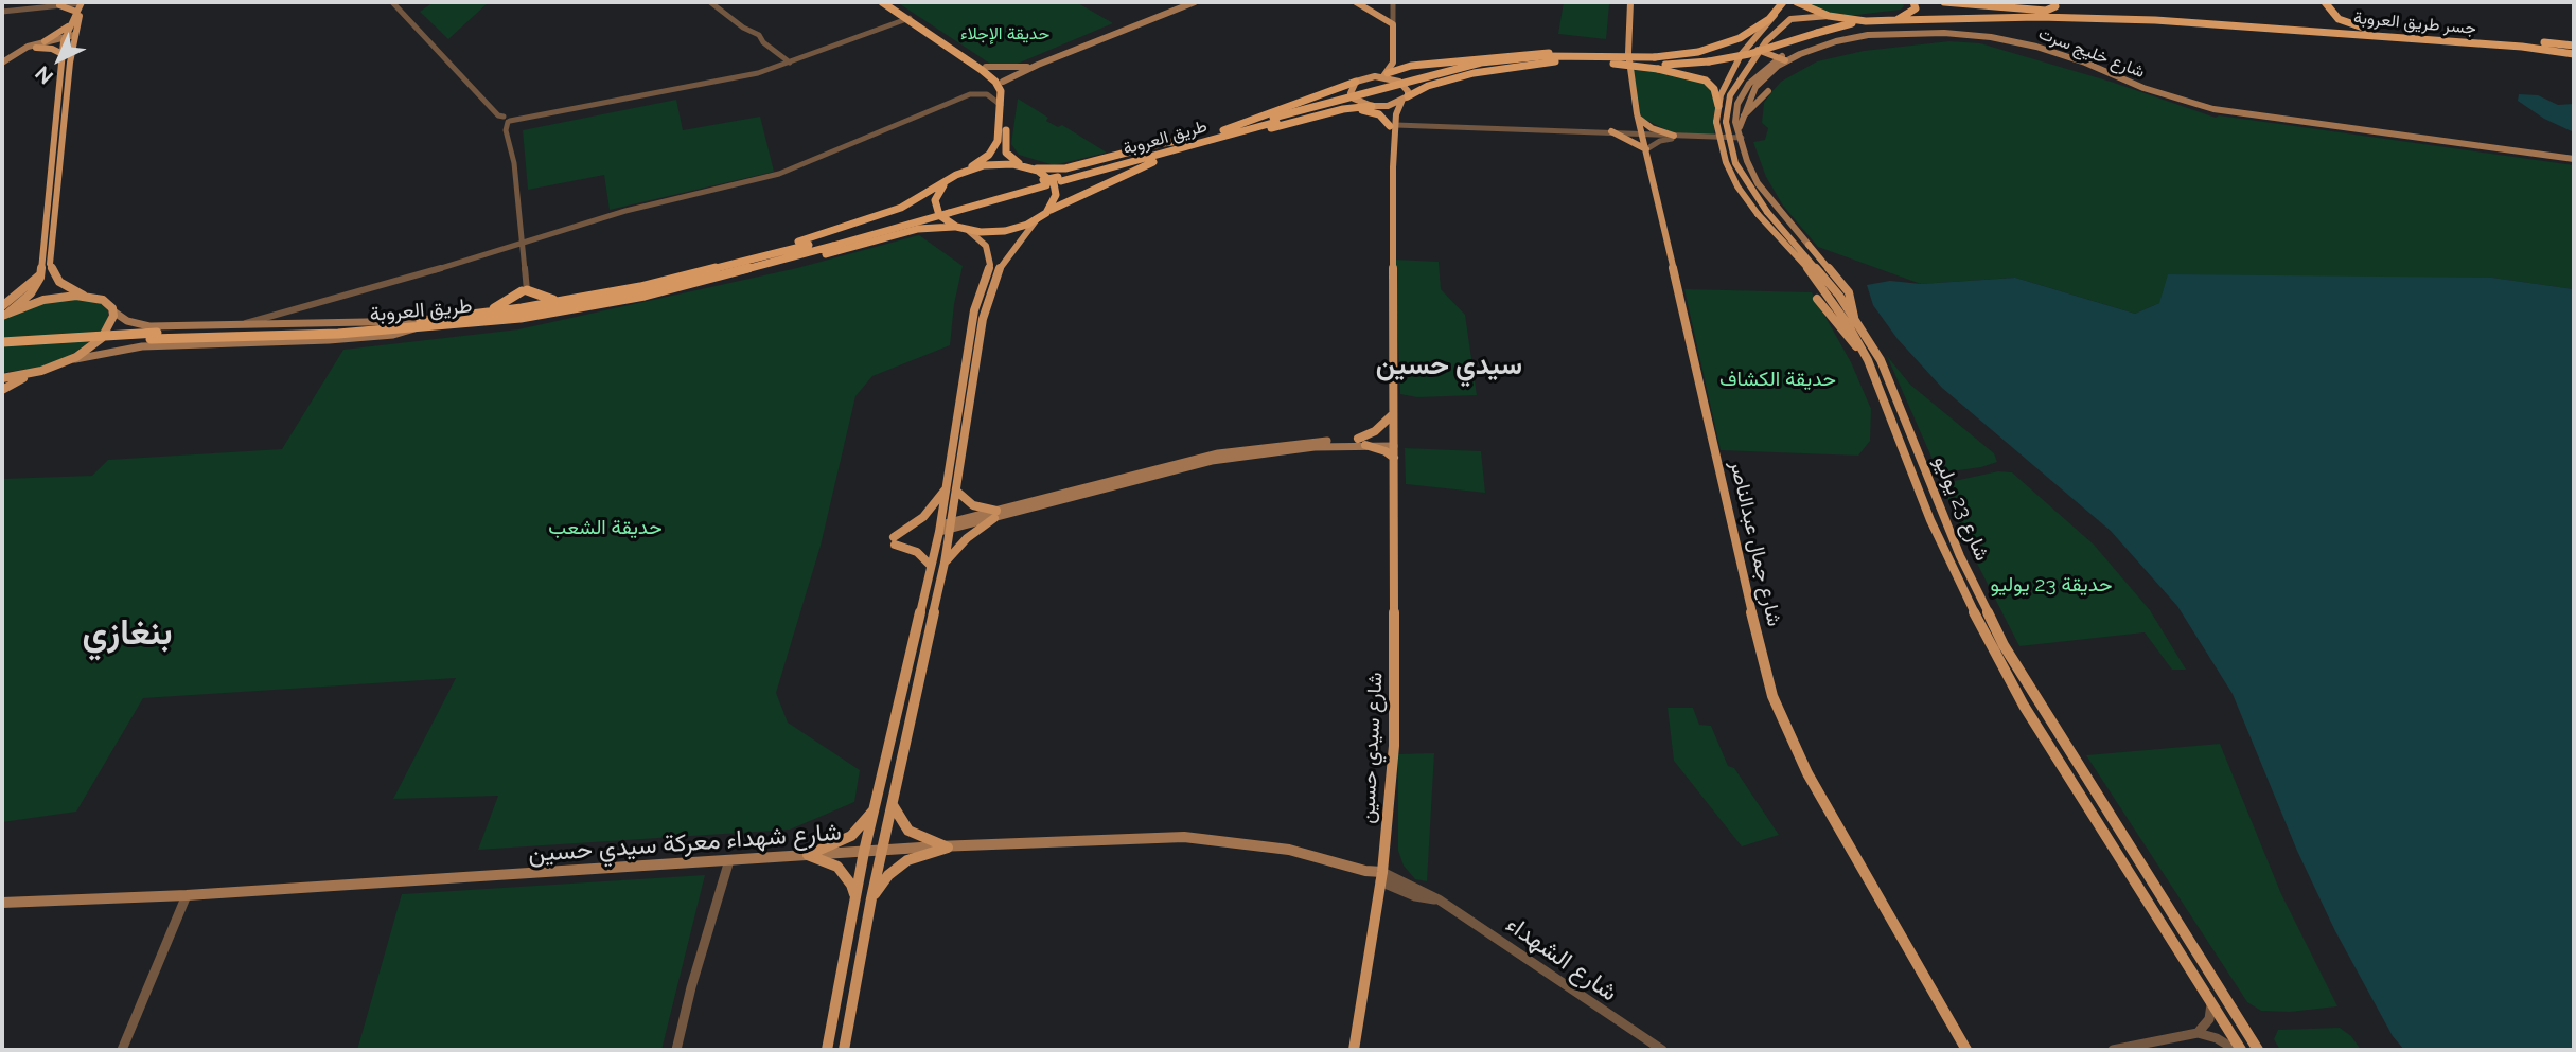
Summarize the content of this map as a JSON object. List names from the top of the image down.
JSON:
{
  "streets": {
    "highway": ["جسر طريق العروبة", "طريق العروبة"],
    "main road": [
      "شارع خليج سرت",
      "شارع 23 يوليو",
      "شارع جمال عبدالناصر",
      "شارع سيدي حسين",
      "شارع شهداء معركة سيدي حسين"
    ],
    "street": ["شارع الشهداء"]
  },
  "crossings": [
    ["شارع سيدي حسين", "شارع شهداء معركة سيدي حسين"],
    ["شارع سيدي حسين", "شارع الشهداء"],
    ["شارع شهداء معركة سيدي حسين", "شارع الشهداء"]
  ],
  "districts": ["سيدي حسين", "بنغازي"],
  "parks": [
    "حديقة الإجلاء",
    "حديقة الكشاف",
    "حديقة الشعب",
    "حديقة 23 يوليو"
  ],
  "north": "bottom left"
}
